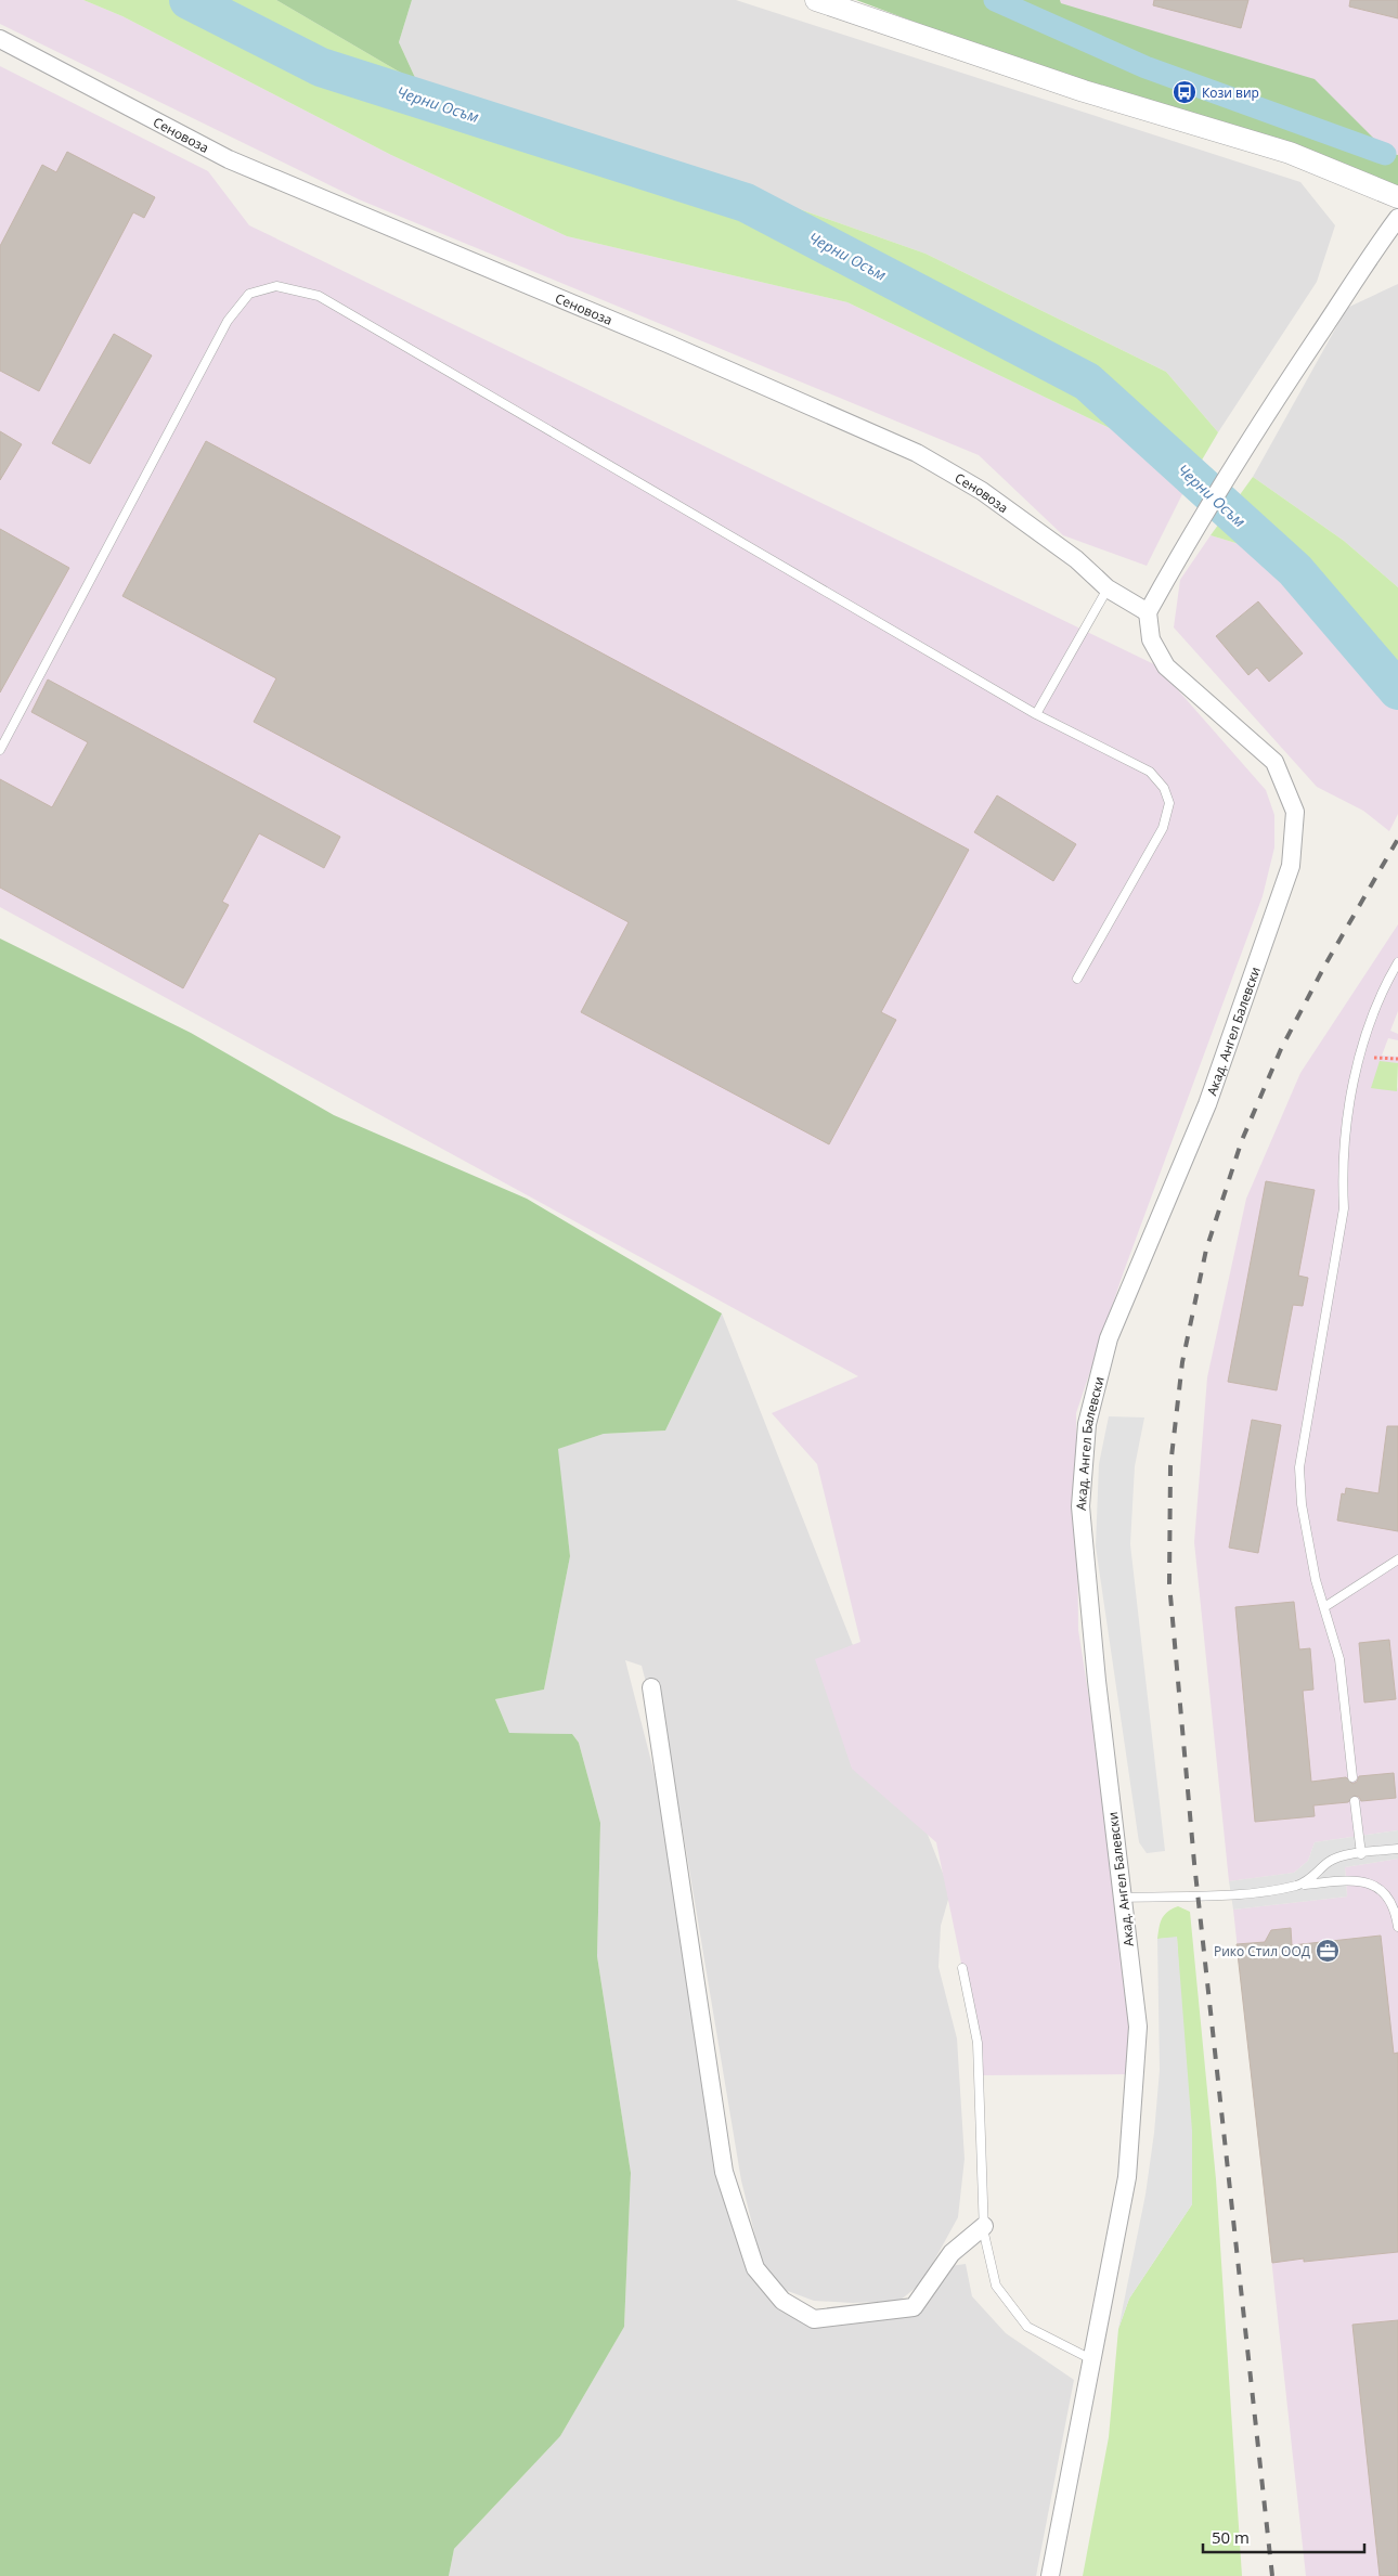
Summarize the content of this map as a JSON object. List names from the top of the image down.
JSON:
{
  "streets": {
    "street": ["Сеновоза", "Акад. Ангел Балевски"]
  },
  "crossings": [
    ["Сеновоза", "Акад. Ангел Балевски"]
  ],
  "water": ["Черни Осъм"],
  "places": {
    "bus stop": ["Кози вир"],
    "office": ["Рико Стил ООД"]
  },
  "scale_bar": "50 m"
}
